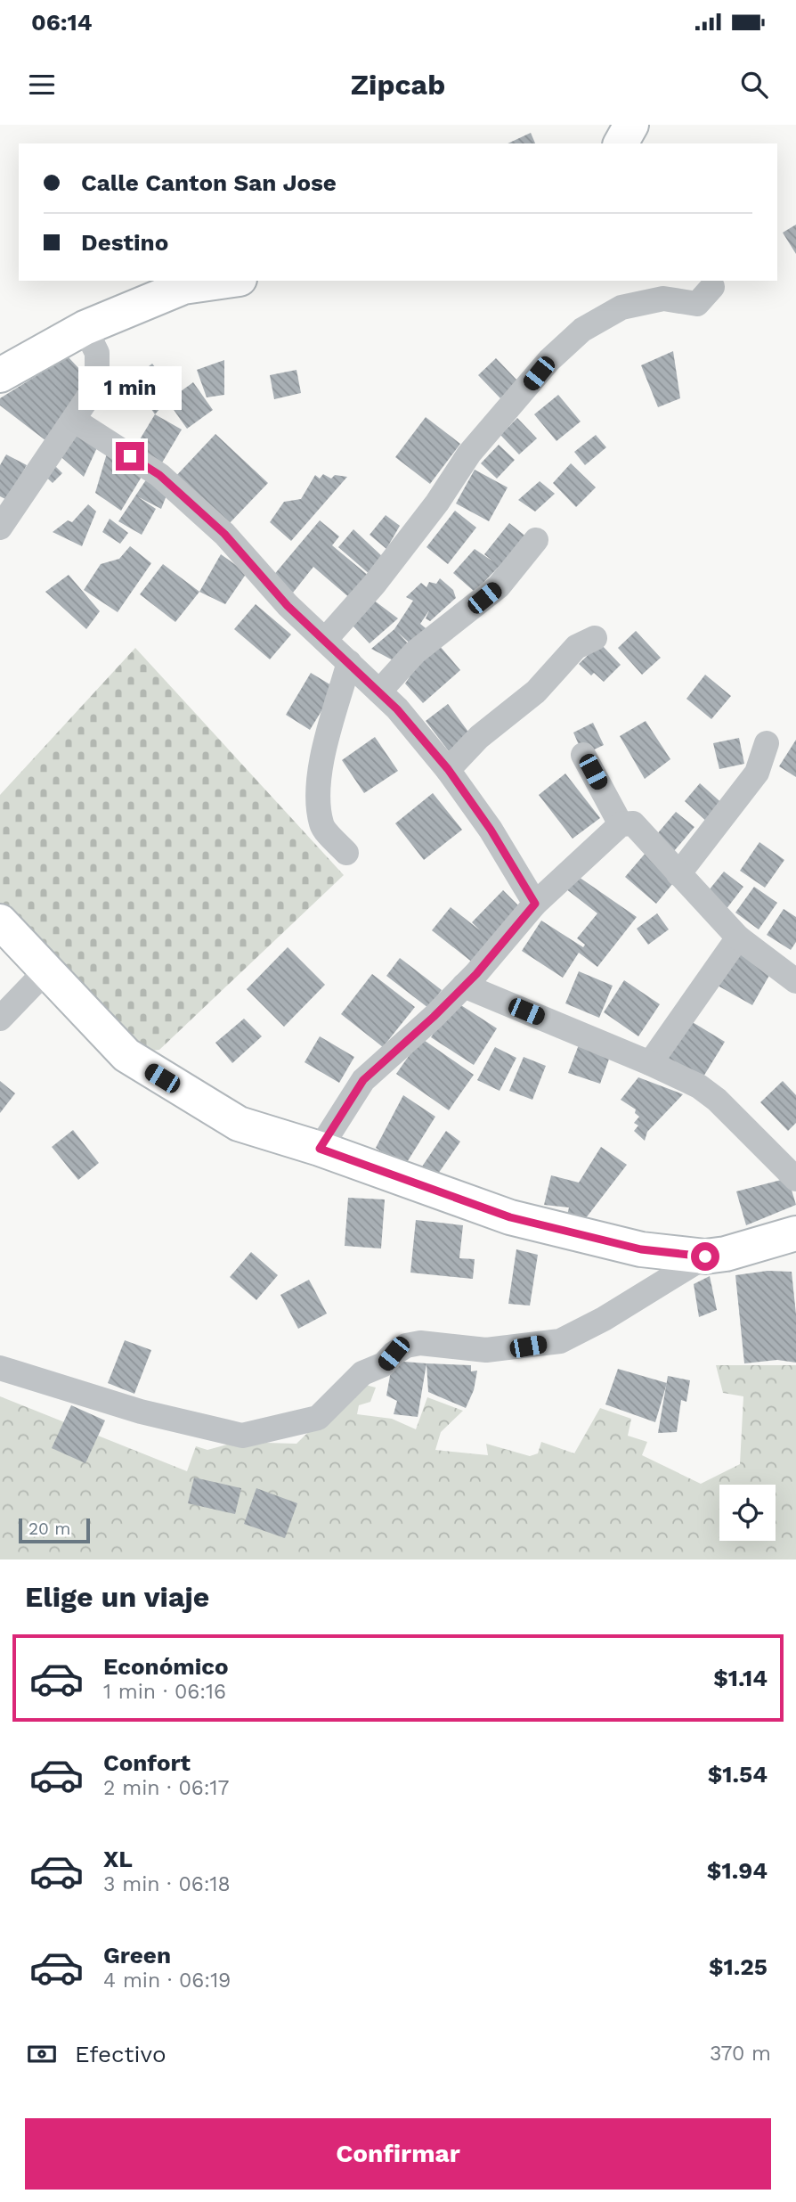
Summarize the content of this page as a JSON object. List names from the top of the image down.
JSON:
{
  "scale_bar": "20 m",
  "page": {
    "status": "06:14",
    "header": "Zipcab",
    "banner": ["Calle Canton San Jose", "Destino"],
    "bubble": "1 min",
    "scale": "20 m",
    "heading": "Elige un viaje",
    "list": [
      {
        "name": "Económico",
        "note": "1 min · 06:16",
        "value": "$1.14"
      },
      {
        "name": "Confort",
        "note": "2 min · 06:17",
        "value": "$1.54"
      },
      {
        "name": "XL",
        "note": "3 min · 06:18",
        "value": "$1.94"
      },
      {
        "name": "Green",
        "note": "4 min · 06:19",
        "value": "$1.25"
      }
    ],
    "pay": ["Efectivo", "370 m"],
    "buttons": "Confirmar"
  }
}
